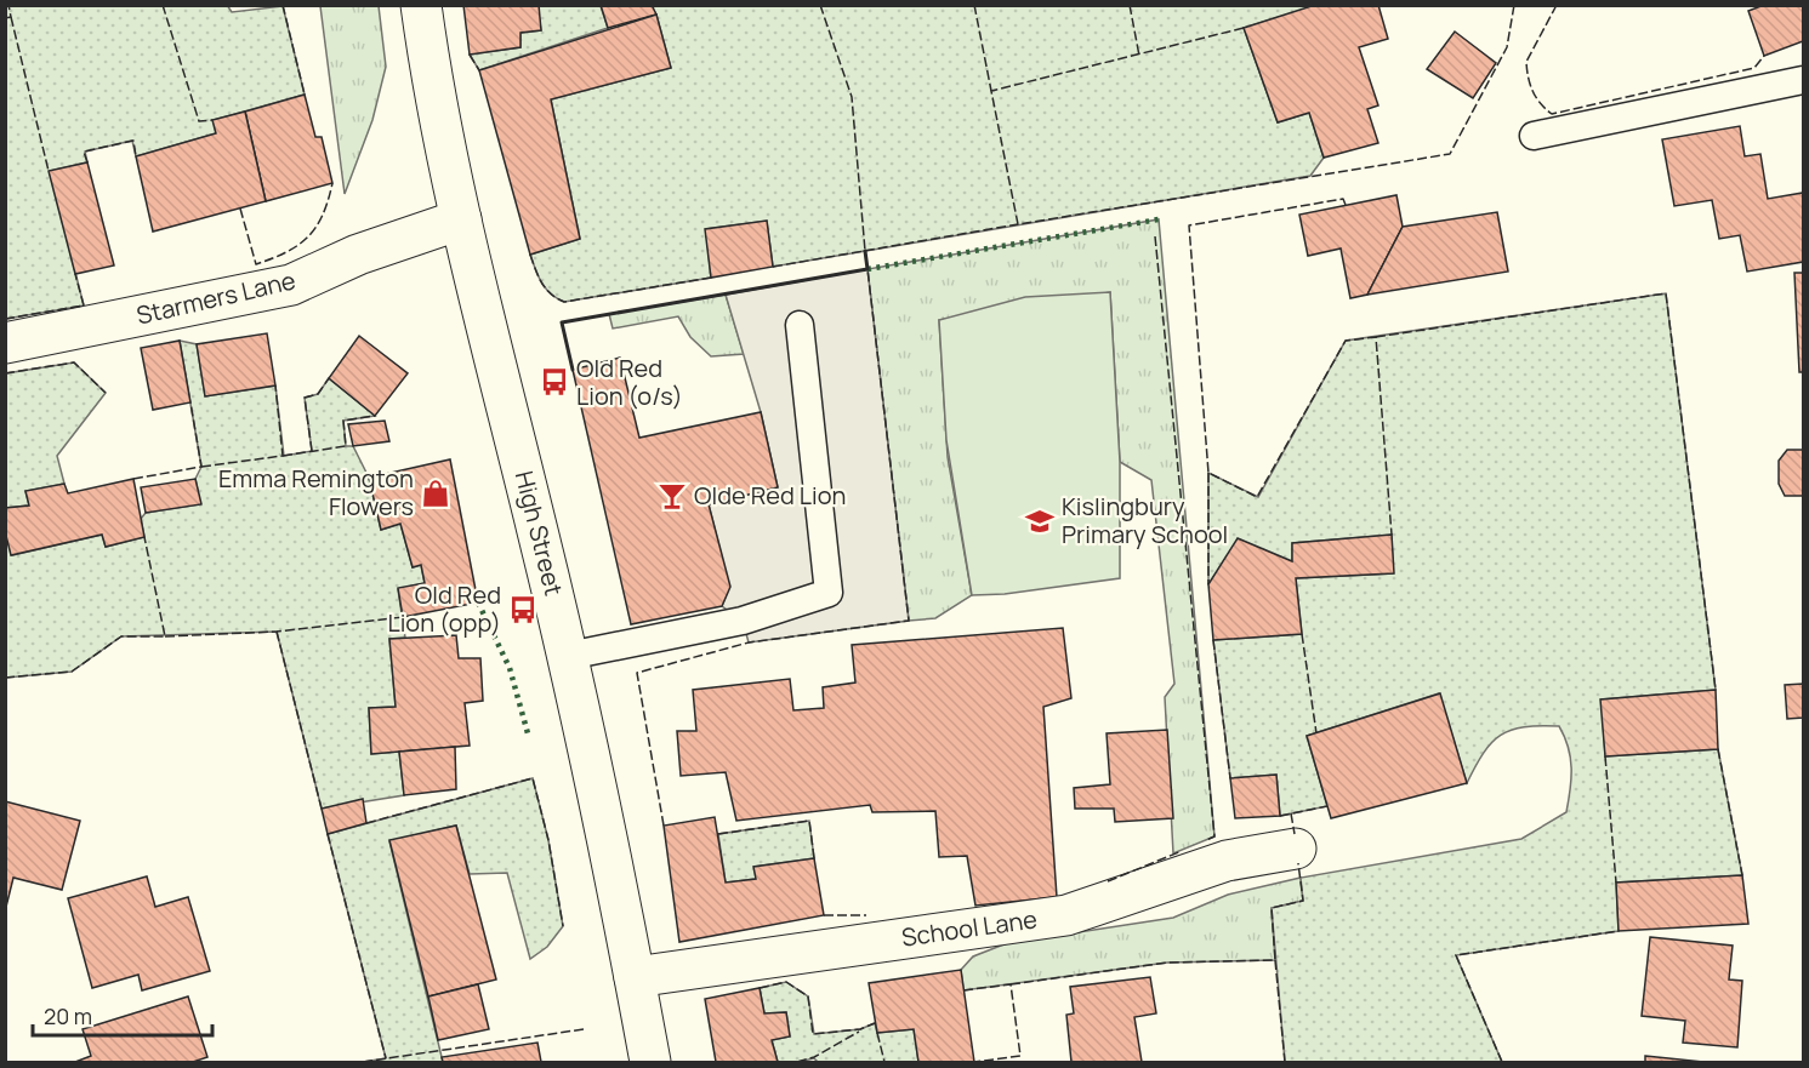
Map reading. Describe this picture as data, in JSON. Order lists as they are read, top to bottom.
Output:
{
  "streets": {
    "street": ["Starmers Lane", "High Street", "School Lane"]
  },
  "crossings": [
    ["Starmers Lane", "High Street"],
    ["High Street", "School Lane"]
  ],
  "places": {
    "bus stop": ["Old Red Lion (o/s)", "Old Red Lion (opp)"],
    "shop": ["Emma Remington Flowers"],
    "bar": ["Olde Red Lion"],
    "school or university": ["Kislingbury Primary School"]
  },
  "scale_bar": "20 m"
}
